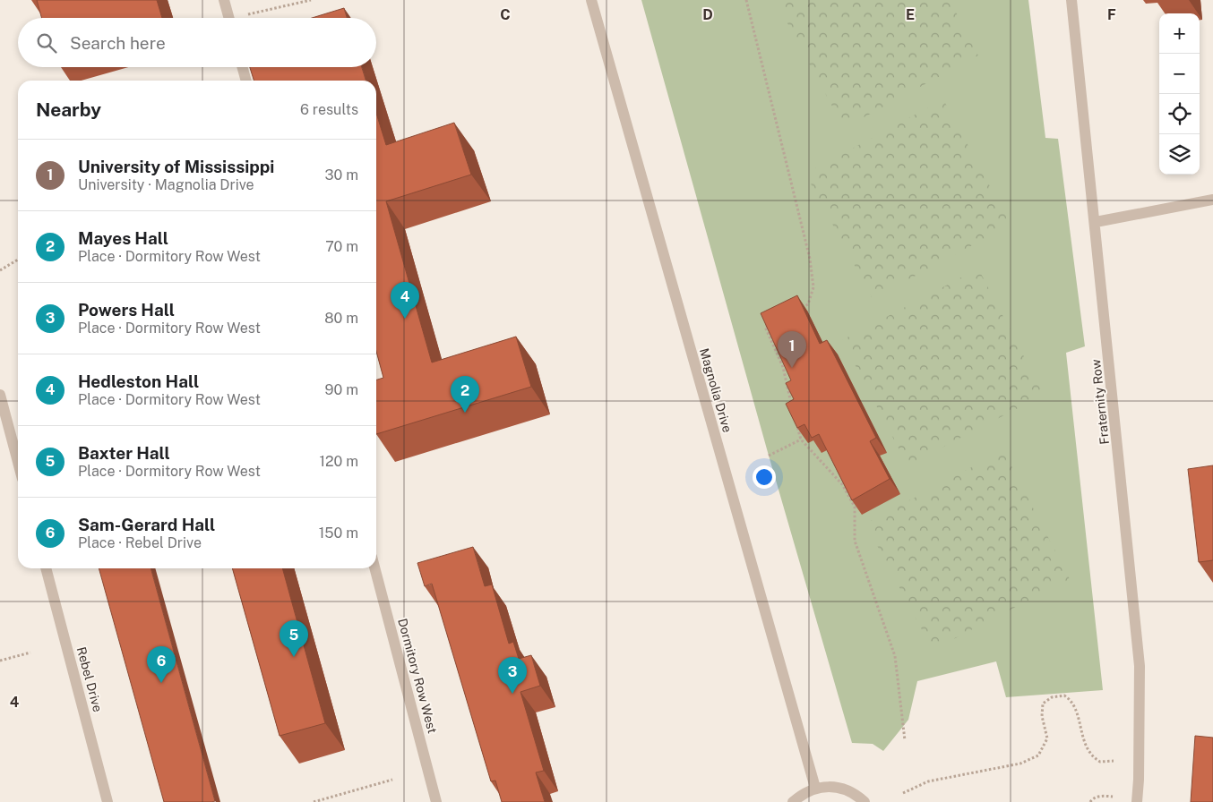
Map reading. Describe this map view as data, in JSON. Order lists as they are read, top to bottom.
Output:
{
  "streets": {
    "street": [
      "Magnolia Drive",
      "Fraternity Row",
      "Dormitory Row West",
      "Rebel Drive"
    ]
  },
  "page": {
    "map_buttons": ["+", "−"],
    "search": "Search here",
    "heading": ["Nearby", "6 results"],
    "list": [
      {
        "mark": "1",
        "name": "University of Mississippi",
        "note": "University · Magnolia Drive",
        "value": "30 m"
      },
      {
        "mark": "2",
        "name": "Mayes Hall",
        "note": "Place · Dormitory Row West",
        "value": "70 m"
      },
      {
        "mark": "3",
        "name": "Powers Hall",
        "note": "Place · Dormitory Row West",
        "value": "80 m"
      },
      {
        "mark": "4",
        "name": "Hedleston Hall",
        "note": "Place · Dormitory Row West",
        "value": "90 m"
      },
      {
        "mark": "5",
        "name": "Baxter Hall",
        "note": "Place · Dormitory Row West",
        "value": "120 m"
      },
      {
        "mark": "6",
        "name": "Sam-Gerard Hall",
        "note": "Place · Rebel Drive",
        "value": "150 m"
      }
    ],
    "pins": [
      "4",
      "1",
      "2",
      "5",
      "6",
      "3"
    ]
  },
  "grid": {
    "columns": [
      "C",
      "D",
      "E",
      "F"
    ],
    "rows": ["4"]
  }
}
